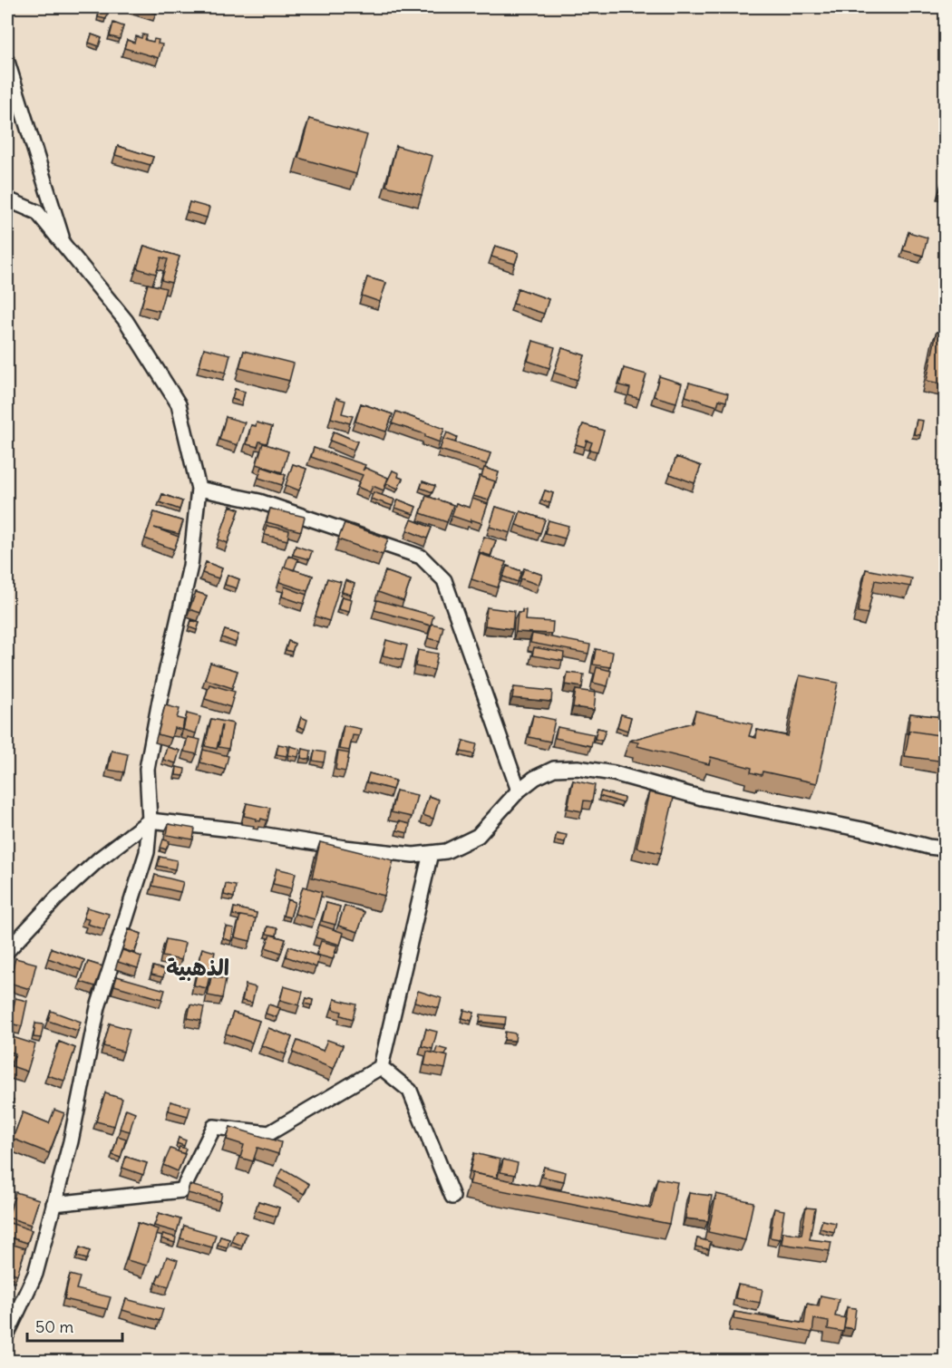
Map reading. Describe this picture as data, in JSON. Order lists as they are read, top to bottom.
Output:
{
  "districts": ["الذهبية"],
  "scale_bar": "50 m"
}
